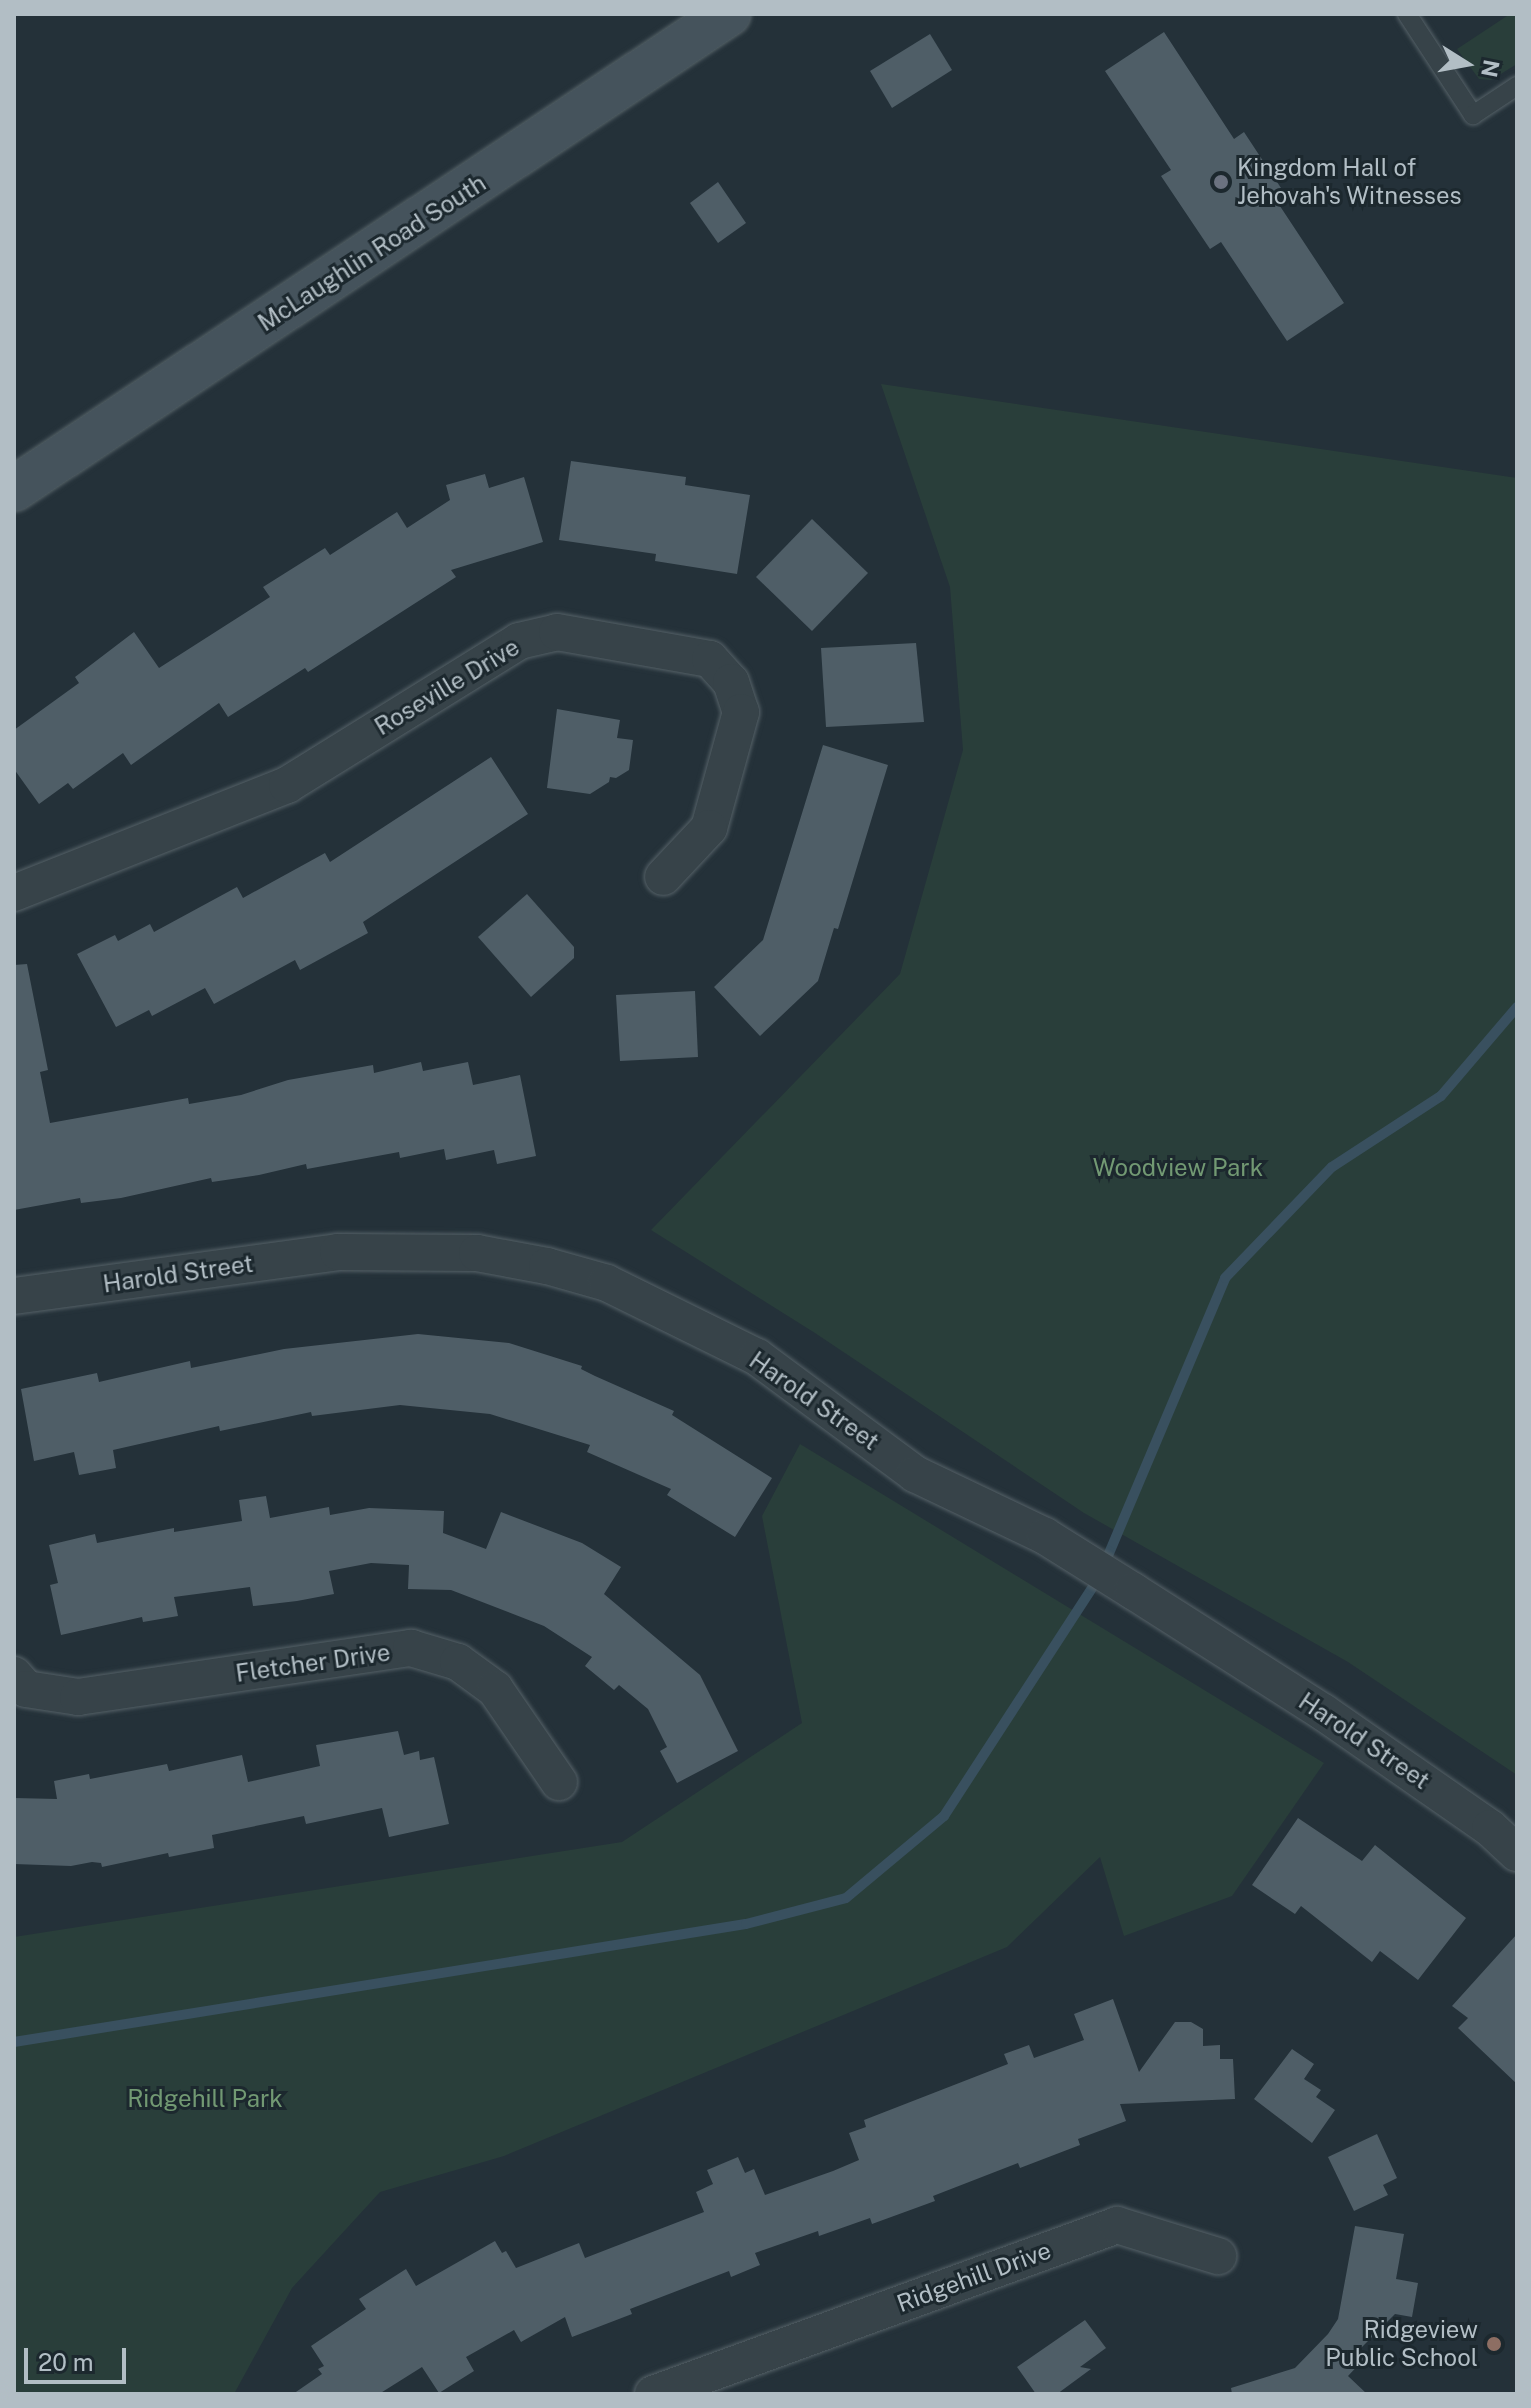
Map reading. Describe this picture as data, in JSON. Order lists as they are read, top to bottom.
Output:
{
  "streets": {
    "main road": ["McLaughlin Road South"],
    "street": [
      "Roseville Drive",
      "Harold Street",
      "Fletcher Drive",
      "Ridgehill Drive"
    ]
  },
  "parks": ["Woodview Park", "Ridgehill Park"],
  "places": ["Kingdom Hall of Jehovah's Witnesses", "Ridgeview Public School"],
  "scale_bar": "20 m",
  "north": "right"
}
